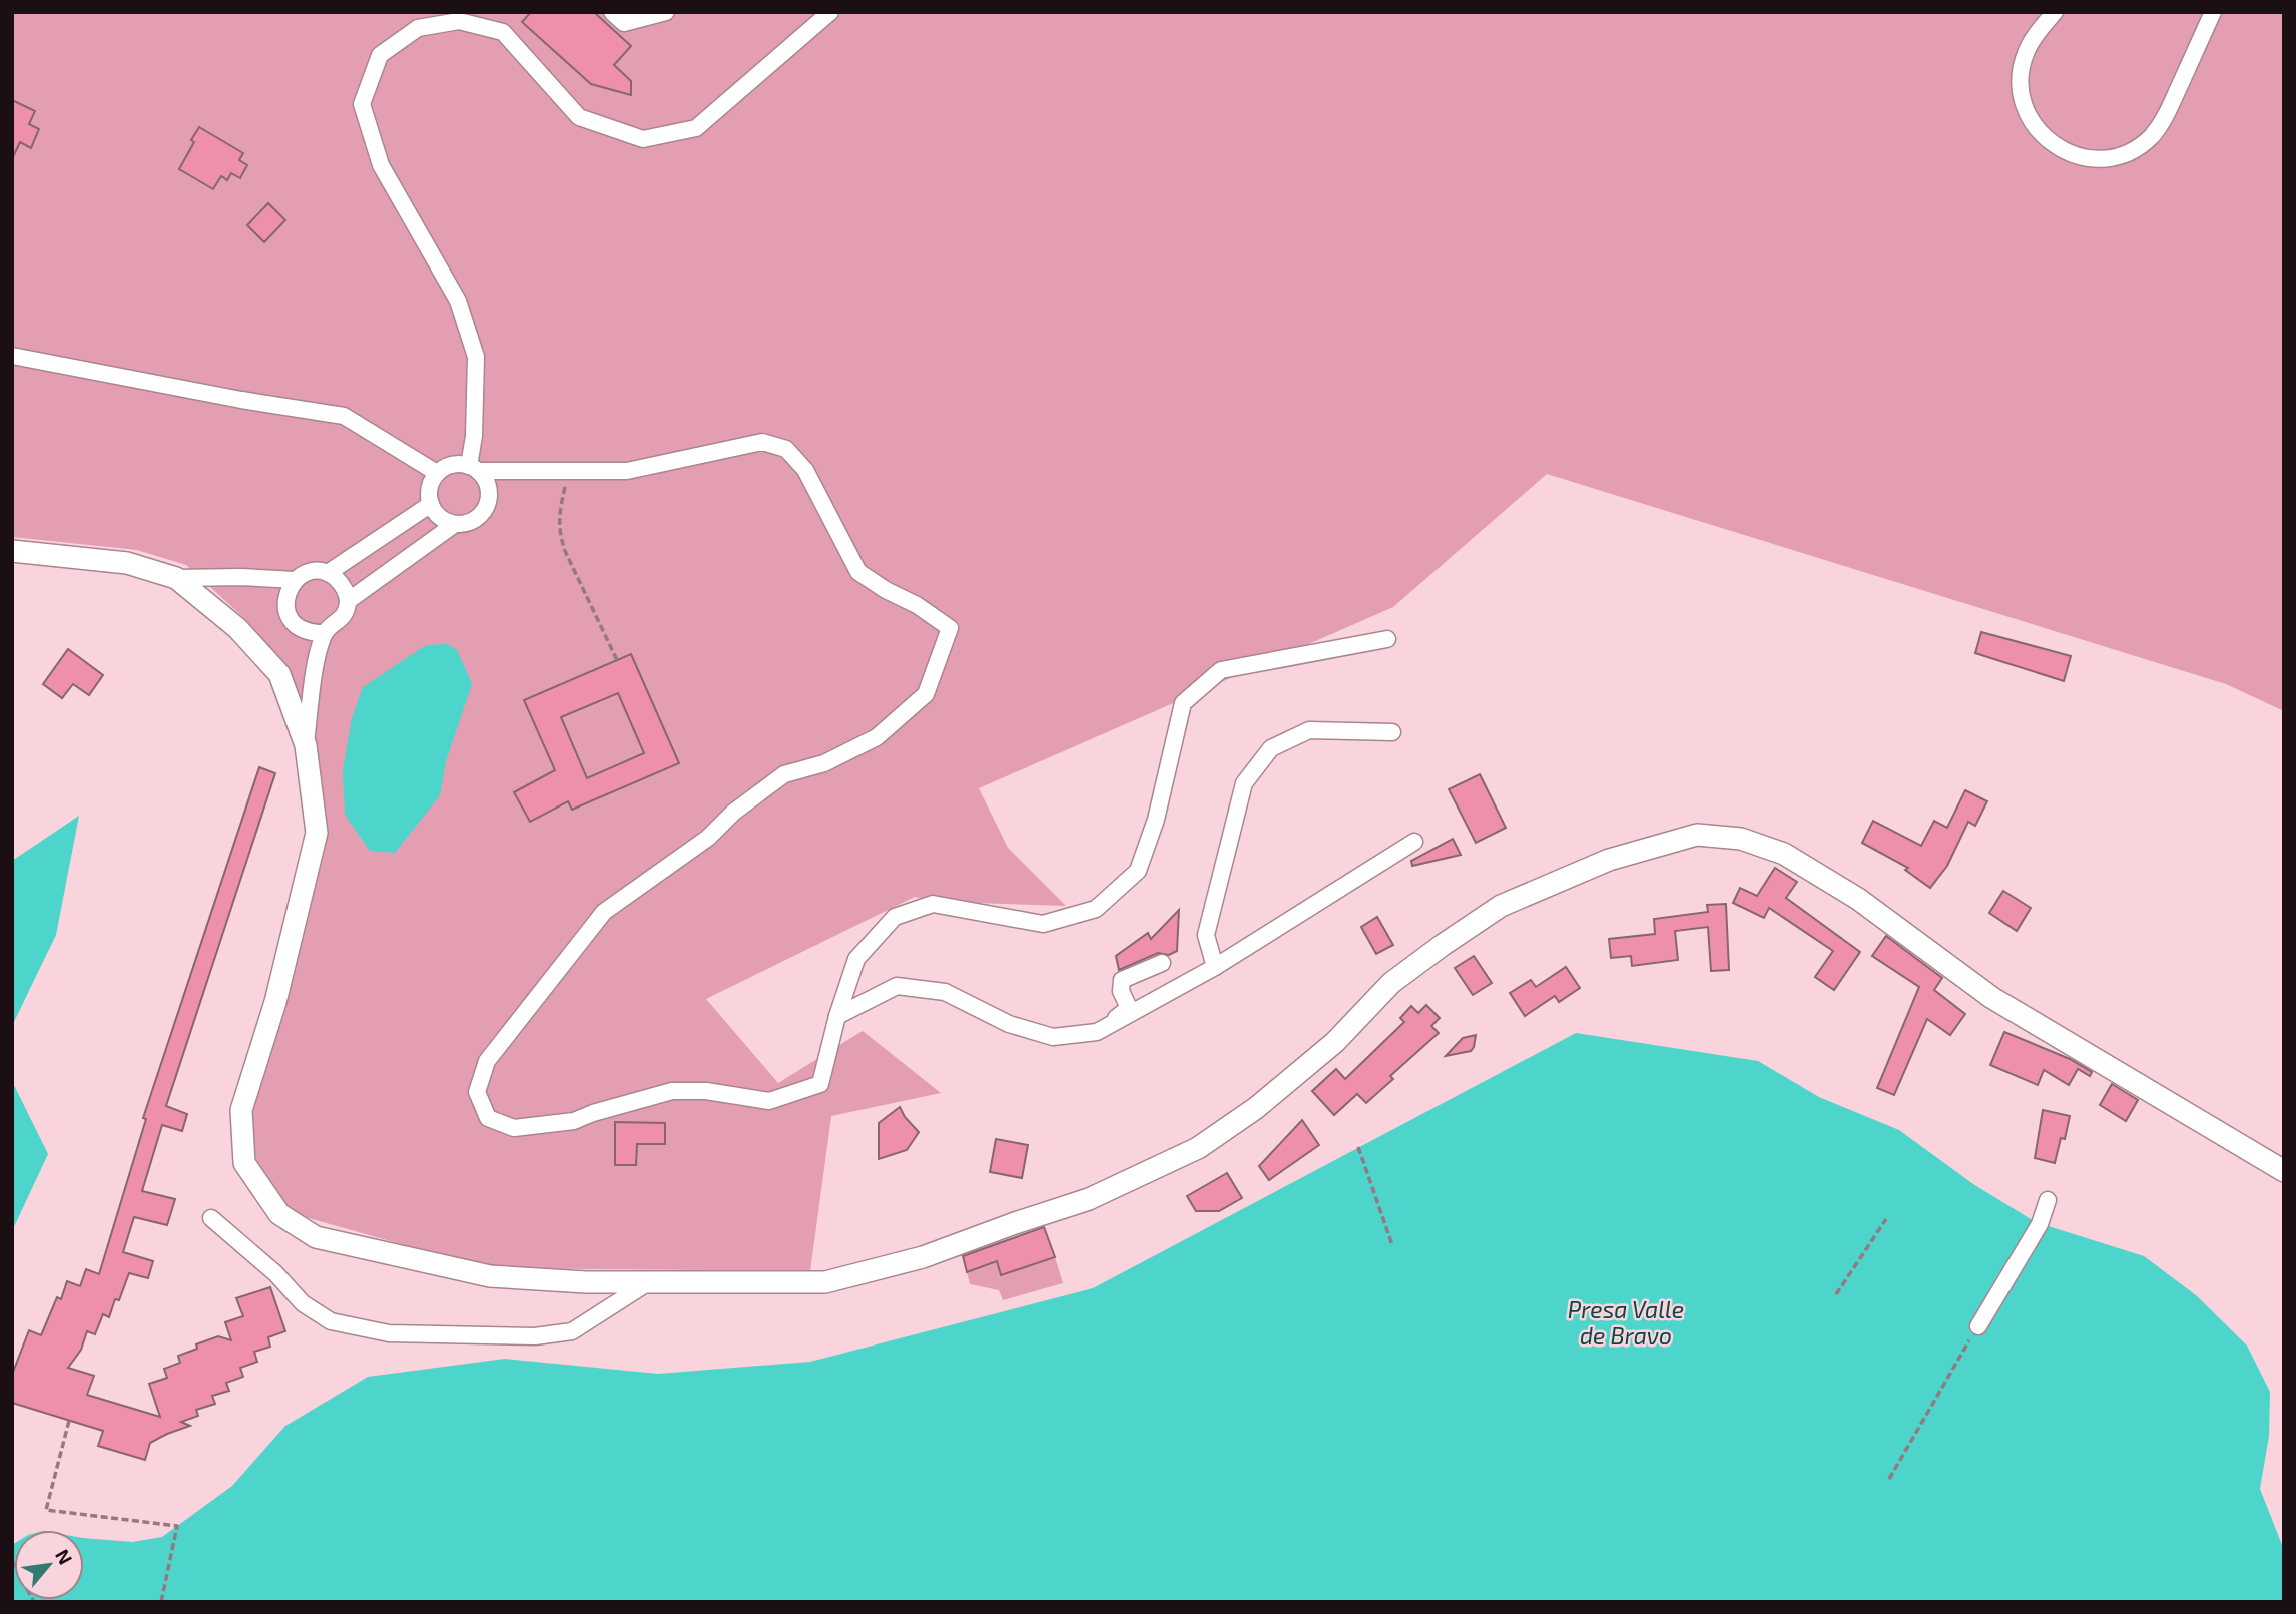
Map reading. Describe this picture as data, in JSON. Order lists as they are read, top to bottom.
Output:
{
  "water": ["Presa Valle de Bravo"],
  "north": "top right"
}
